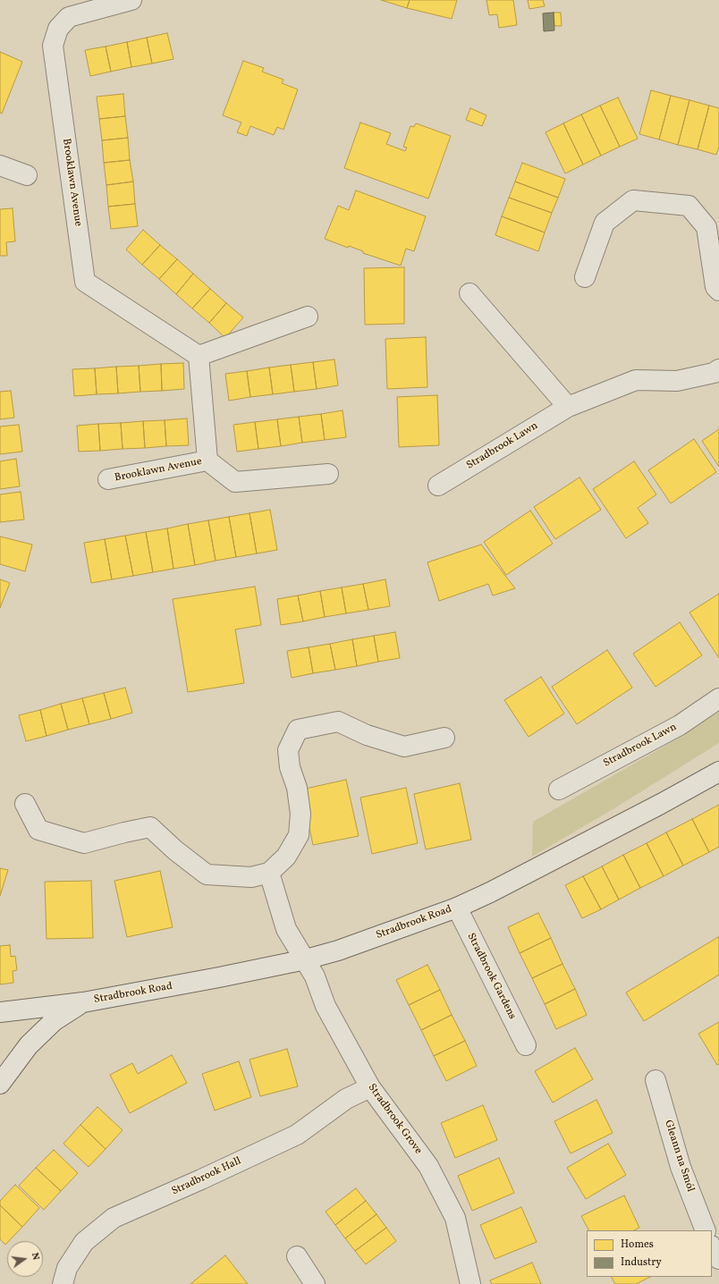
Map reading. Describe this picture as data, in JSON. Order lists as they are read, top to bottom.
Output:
{
  "streets": {
    "street": [
      "Brooklawn Avenue",
      "Stradbrook Lawn",
      "Stradbrook Road",
      "Stradbrook Gardens",
      "Stradbrook Grove",
      "Gleann na Smól",
      "Stradbrook Hall"
    ]
  },
  "crossings": [
    ["Stradbrook Road", "Stradbrook Gardens"],
    ["Stradbrook Road", "Stradbrook Grove"],
    ["Stradbrook Grove", "Stradbrook Hall"]
  ],
  "legend": ["Homes", "Industry"],
  "north": "right"
}
